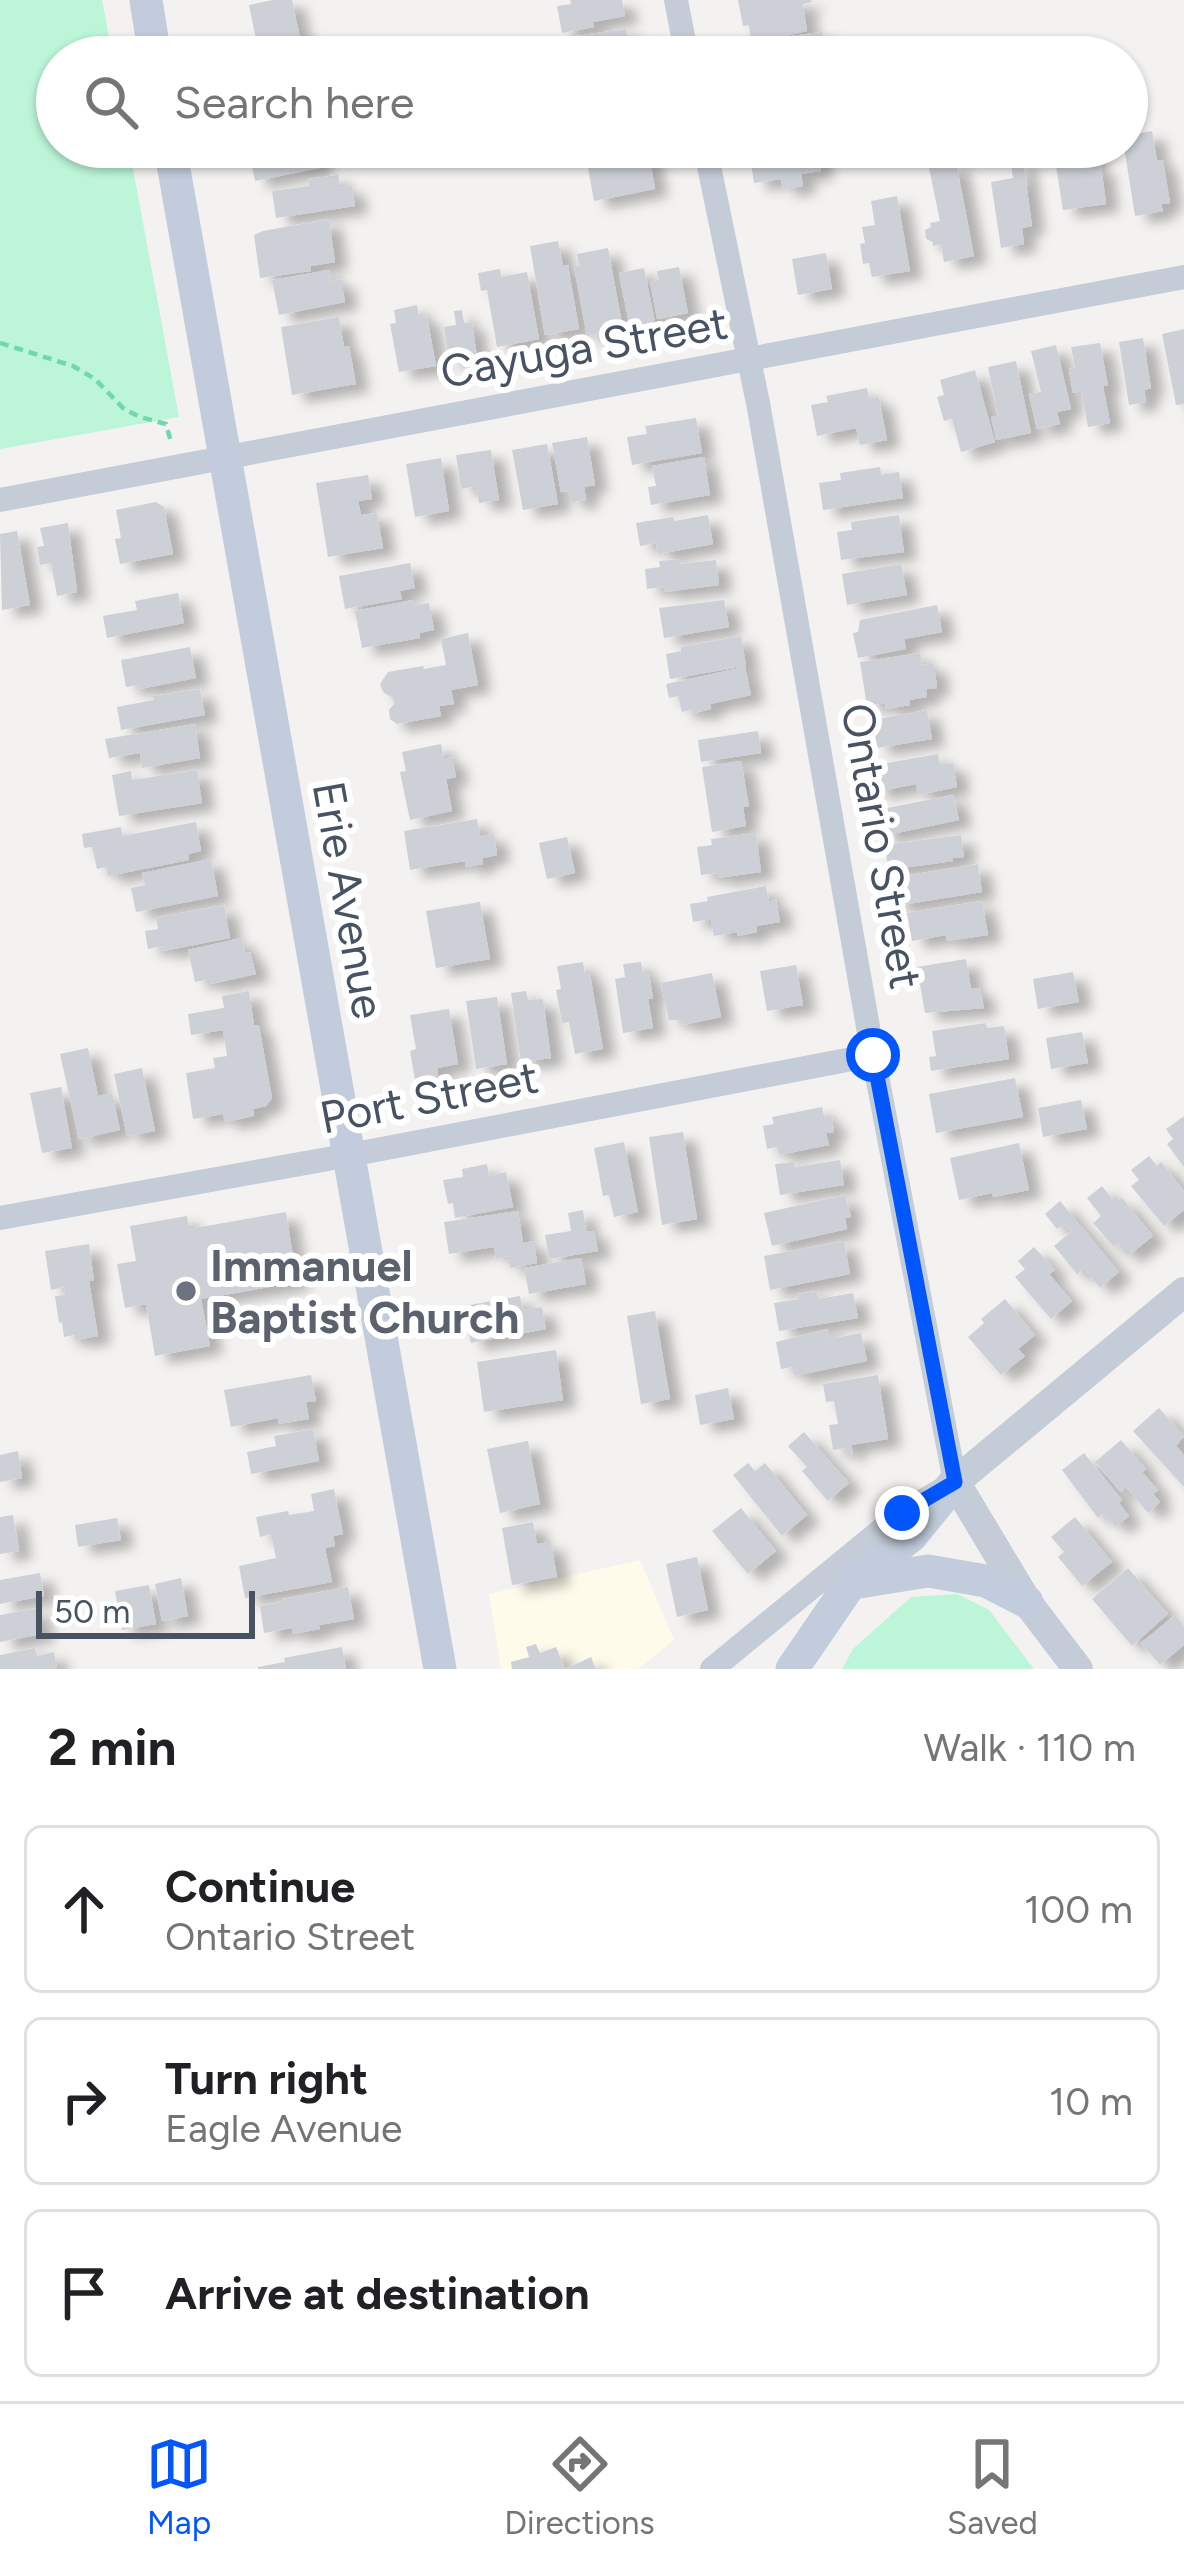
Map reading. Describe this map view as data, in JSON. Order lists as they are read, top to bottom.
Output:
{
  "streets": {
    "main road": ["Erie Avenue"],
    "street": ["Cayuga Street", "Ontario Street", "Port Street"]
  },
  "crossings": [
    ["Cayuga Street", "Ontario Street"],
    ["Cayuga Street", "Erie Avenue"],
    ["Ontario Street", "Port Street"],
    ["Erie Avenue", "Port Street"]
  ],
  "places": ["Immanuel Baptist Church"],
  "scale_bar": "50 m",
  "page": {
    "search": "Search here",
    "scale": "50 m",
    "heading": ["2 min", "Walk · 110 m"],
    "list": [
      ["Continue", "Ontario Street", "100 m"],
      ["Turn right", "Eagle Avenue", "10 m"],
      "Arrive at destination"
    ],
    "nav": ["Map", "Directions", "Saved"]
  }
}
